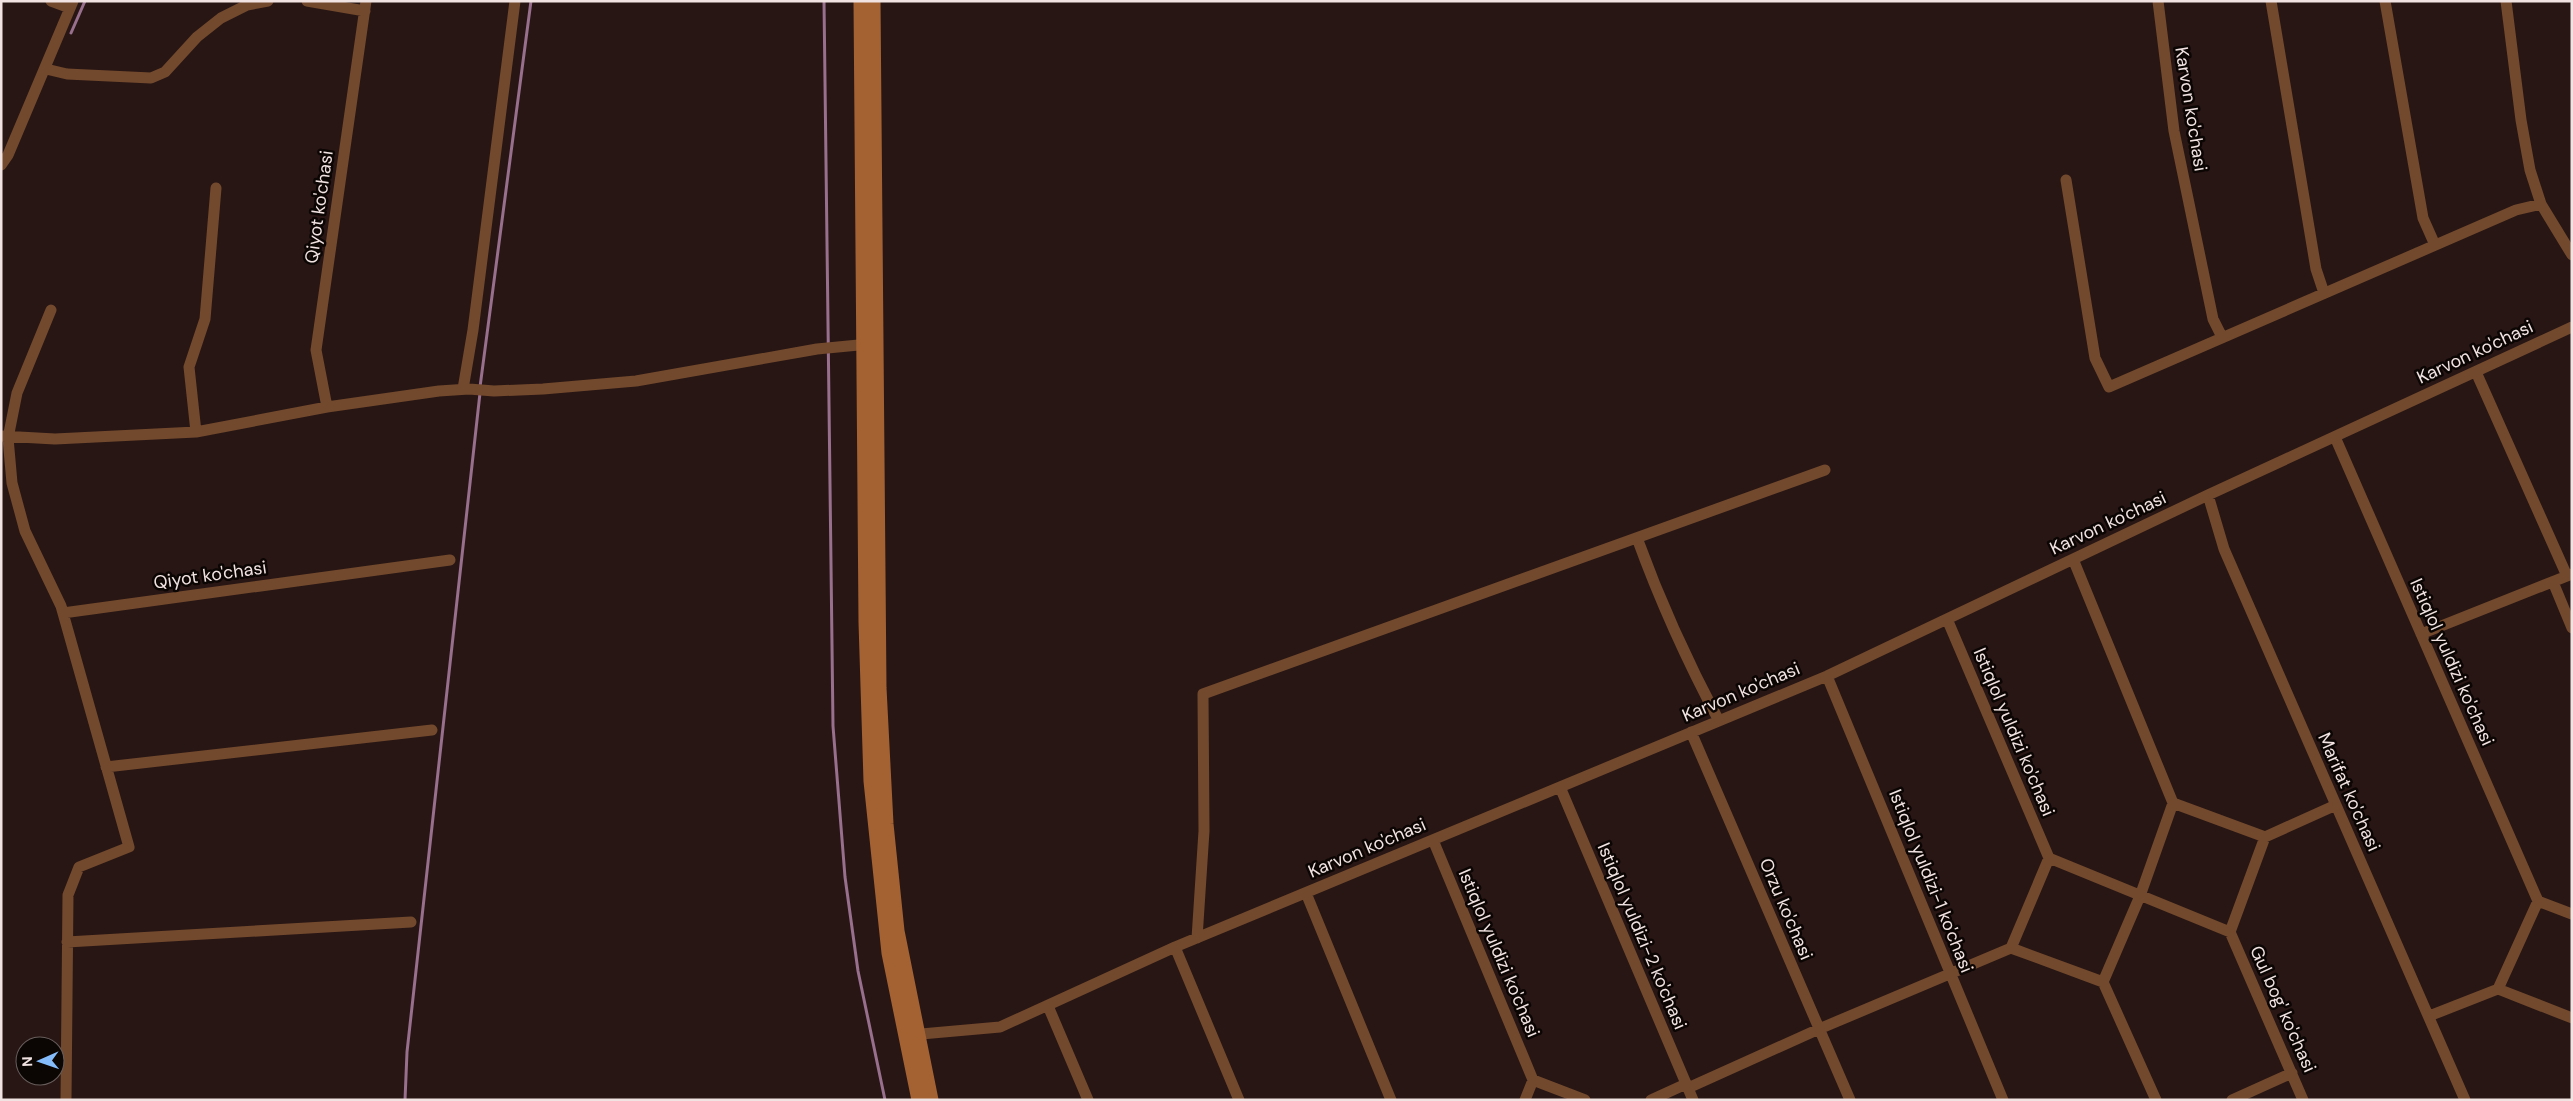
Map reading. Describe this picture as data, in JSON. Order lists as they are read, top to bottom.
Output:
{
  "streets": {
    "street": [
      "Karvon ko'chasi",
      "Qiyot ko'chasi",
      "Istiqlol yuldizi ko'chasi",
      "Marifat ko'chasi",
      "Istiqlol yuldizi-1 ko'chasi",
      "Orzu ko'chasi",
      "Istiqlol yuldizi-2 ko'chasi",
      "Gul bog' ko'chasi"
    ]
  },
  "crossings": [
    ["Karvon ko'chasi", "Istiqlol yuldizi ko'chasi"],
    ["Karvon ko'chasi", "Marifat ko'chasi"],
    ["Karvon ko'chasi", "Istiqlol yuldizi-1 ko'chasi"],
    ["Karvon ko'chasi", "Orzu ko'chasi"],
    ["Karvon ko'chasi", "Istiqlol yuldizi-2 ko'chasi"]
  ],
  "north": "left"
}
